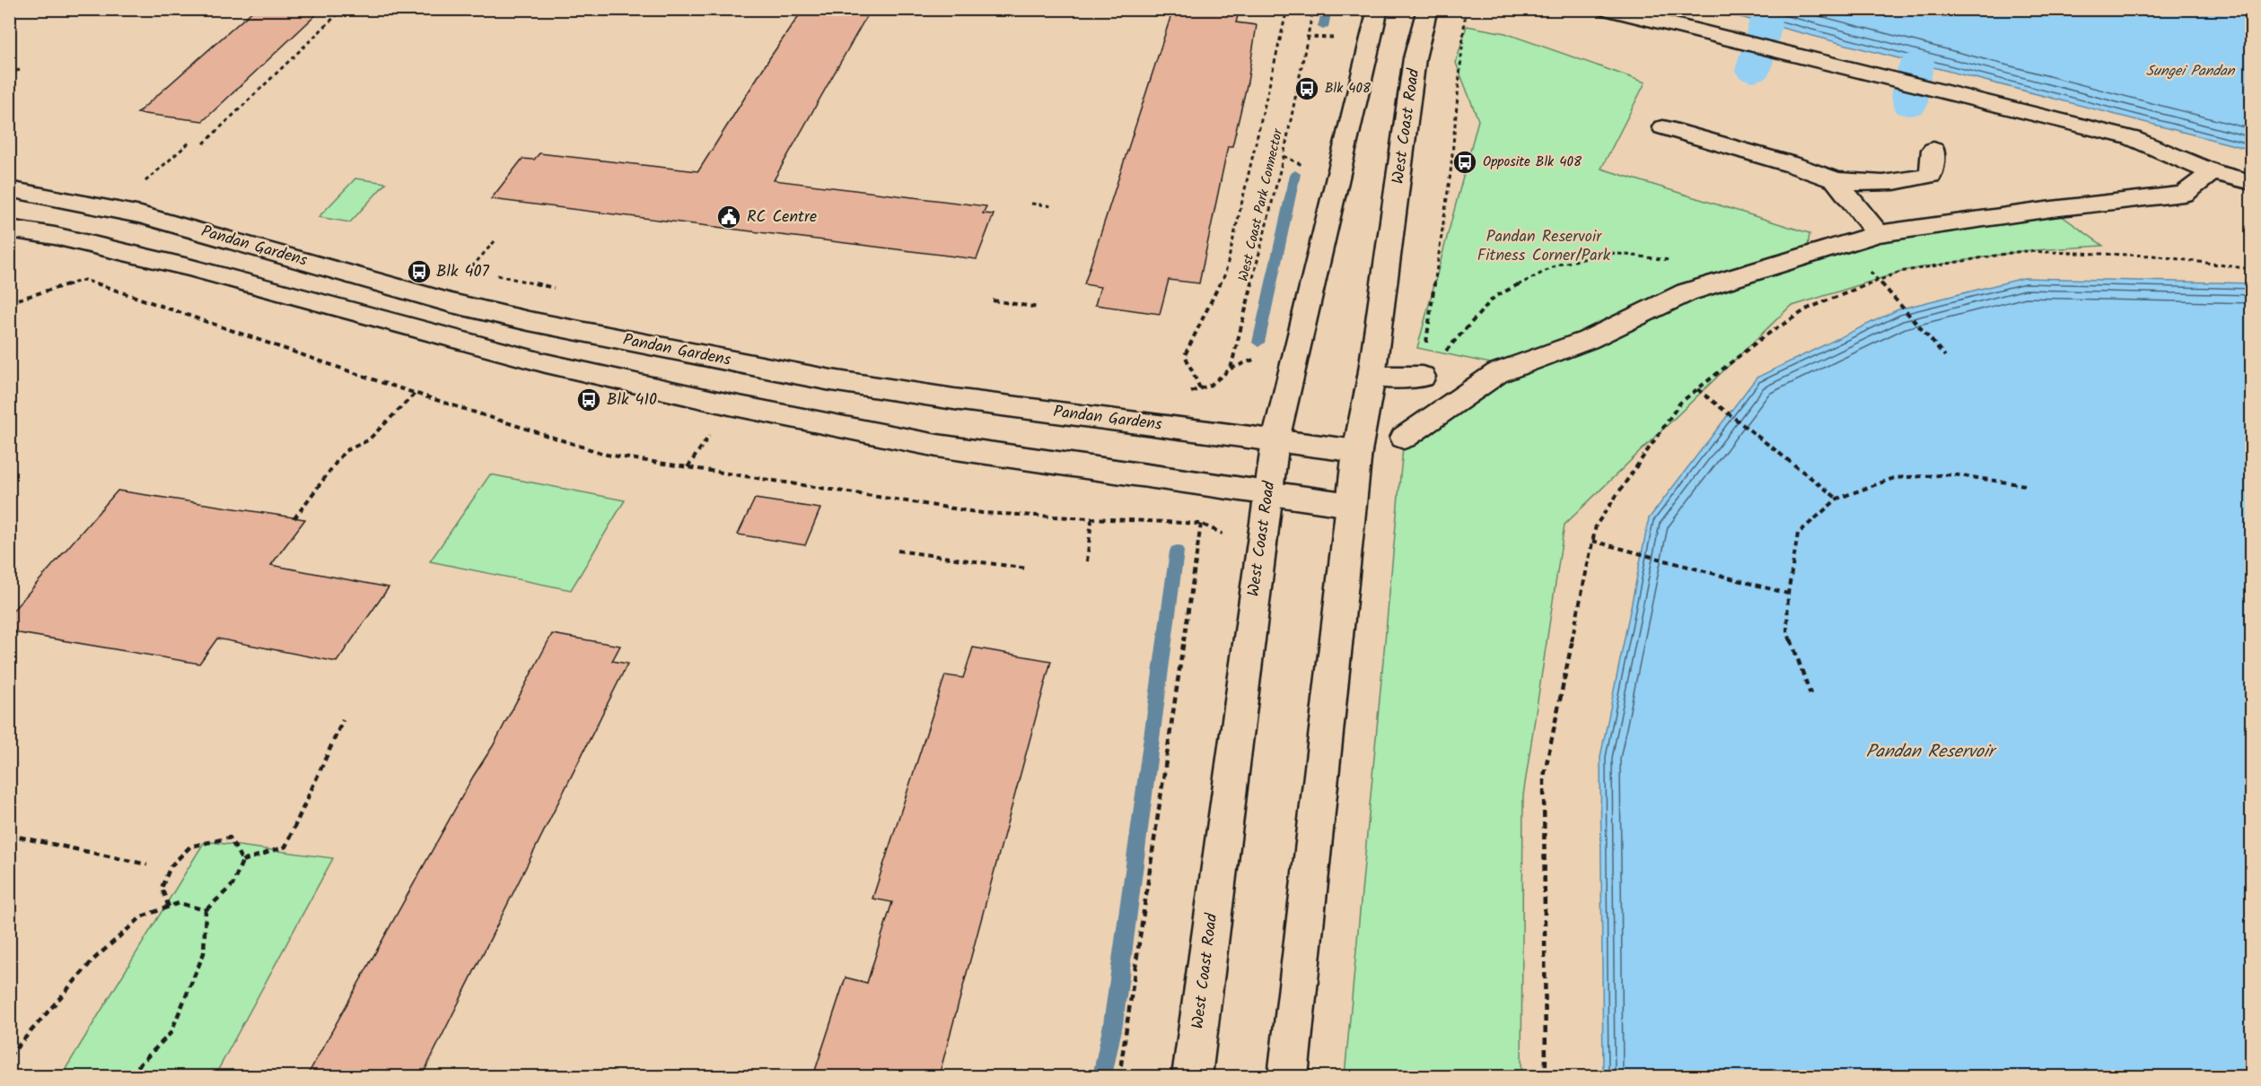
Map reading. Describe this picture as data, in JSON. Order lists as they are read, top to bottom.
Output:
{
  "streets": {
    "street": ["West Coast Road", "Pandan Gardens"],
    "path": ["West Coast Park Connector"]
  },
  "crossings": [
    ["West Coast Road", "Pandan Gardens"]
  ],
  "water": ["Sungei Pandan", "Pandan Reservoir"],
  "parks": ["Pandan Reservoir Fitness Corner/Park"],
  "places": {
    "bus stop": [
      "Blk 408",
      "Opposite Blk 408",
      "Blk 407",
      "Blk 410"
    ],
    "public building": ["RC Centre"]
  }
}
